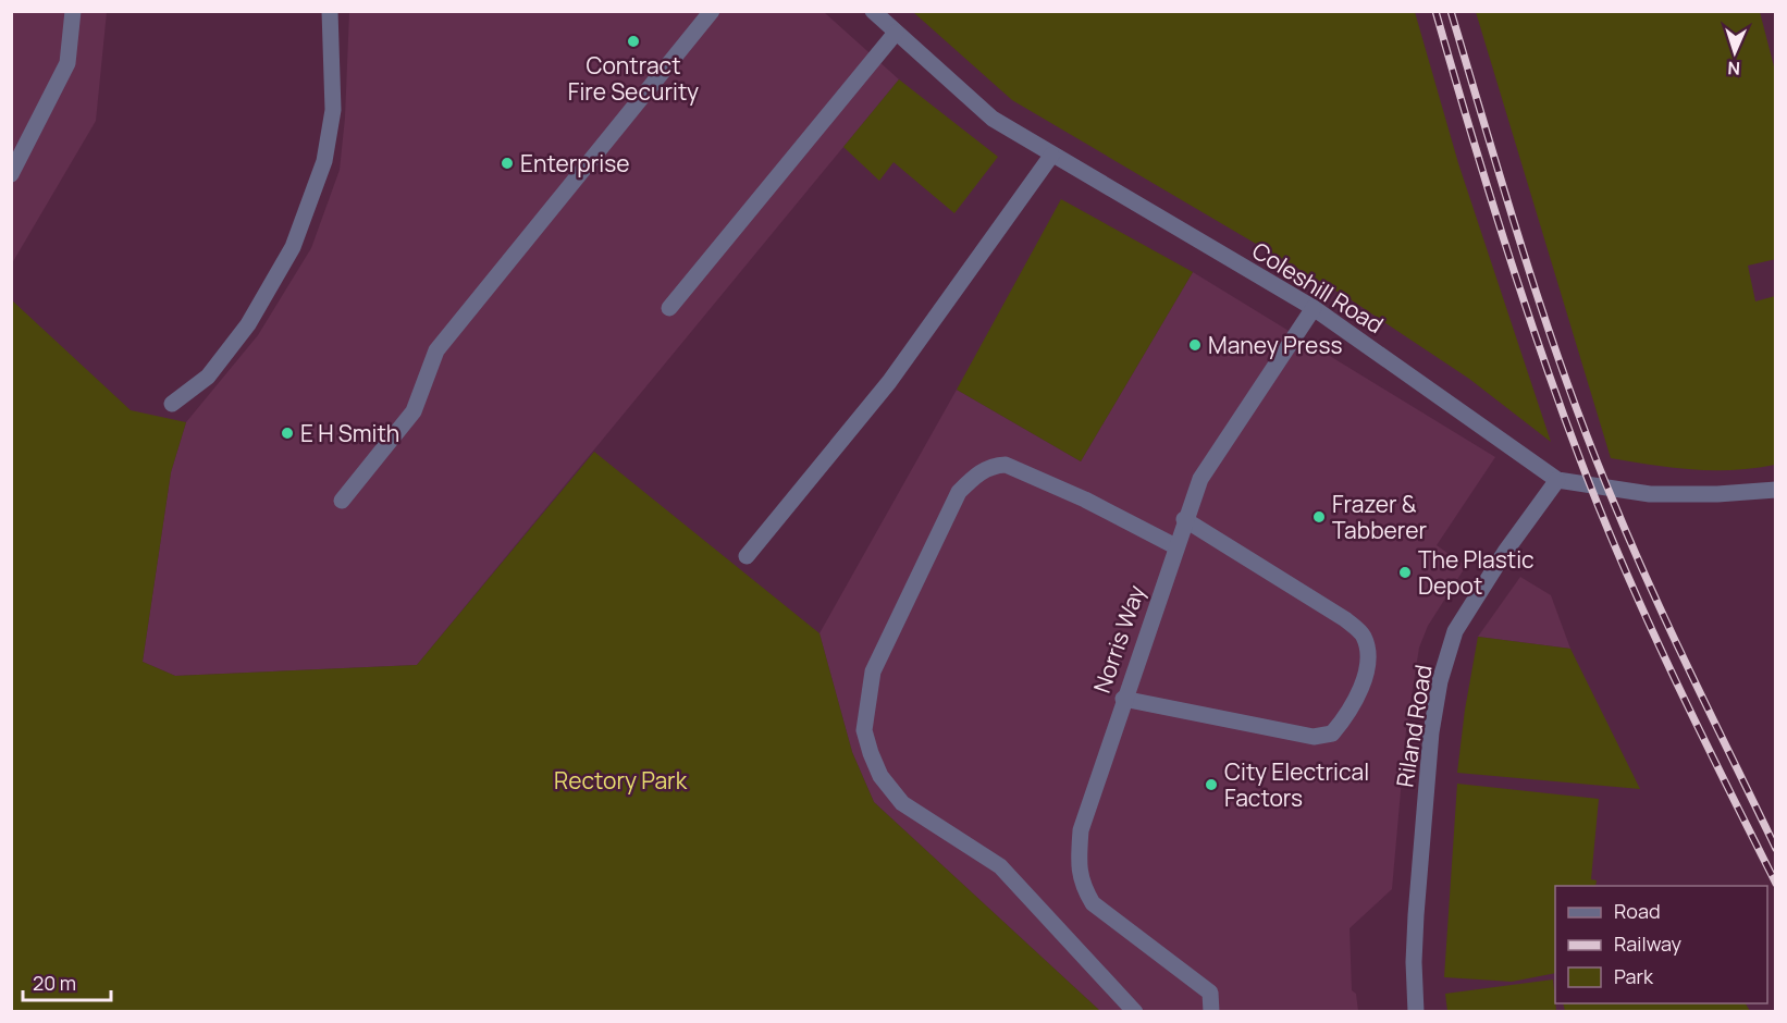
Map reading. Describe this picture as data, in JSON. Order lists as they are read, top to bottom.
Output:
{
  "streets": {
    "street": ["Coleshill Road", "Norris Way", "Riland Road"]
  },
  "crossings": [
    ["Coleshill Road", "Norris Way"],
    ["Coleshill Road", "Riland Road"]
  ],
  "parks": ["Rectory Park"],
  "places": [
    "Contract Fire Security",
    "Enterprise",
    "Maney Press",
    "E H Smith",
    "Frazer & Tabberer",
    "The Plastic Depot",
    "City Electrical Factors"
  ],
  "legend": ["Road", "Railway", "Park"],
  "scale_bar": "20 m",
  "north": "bottom"
}
